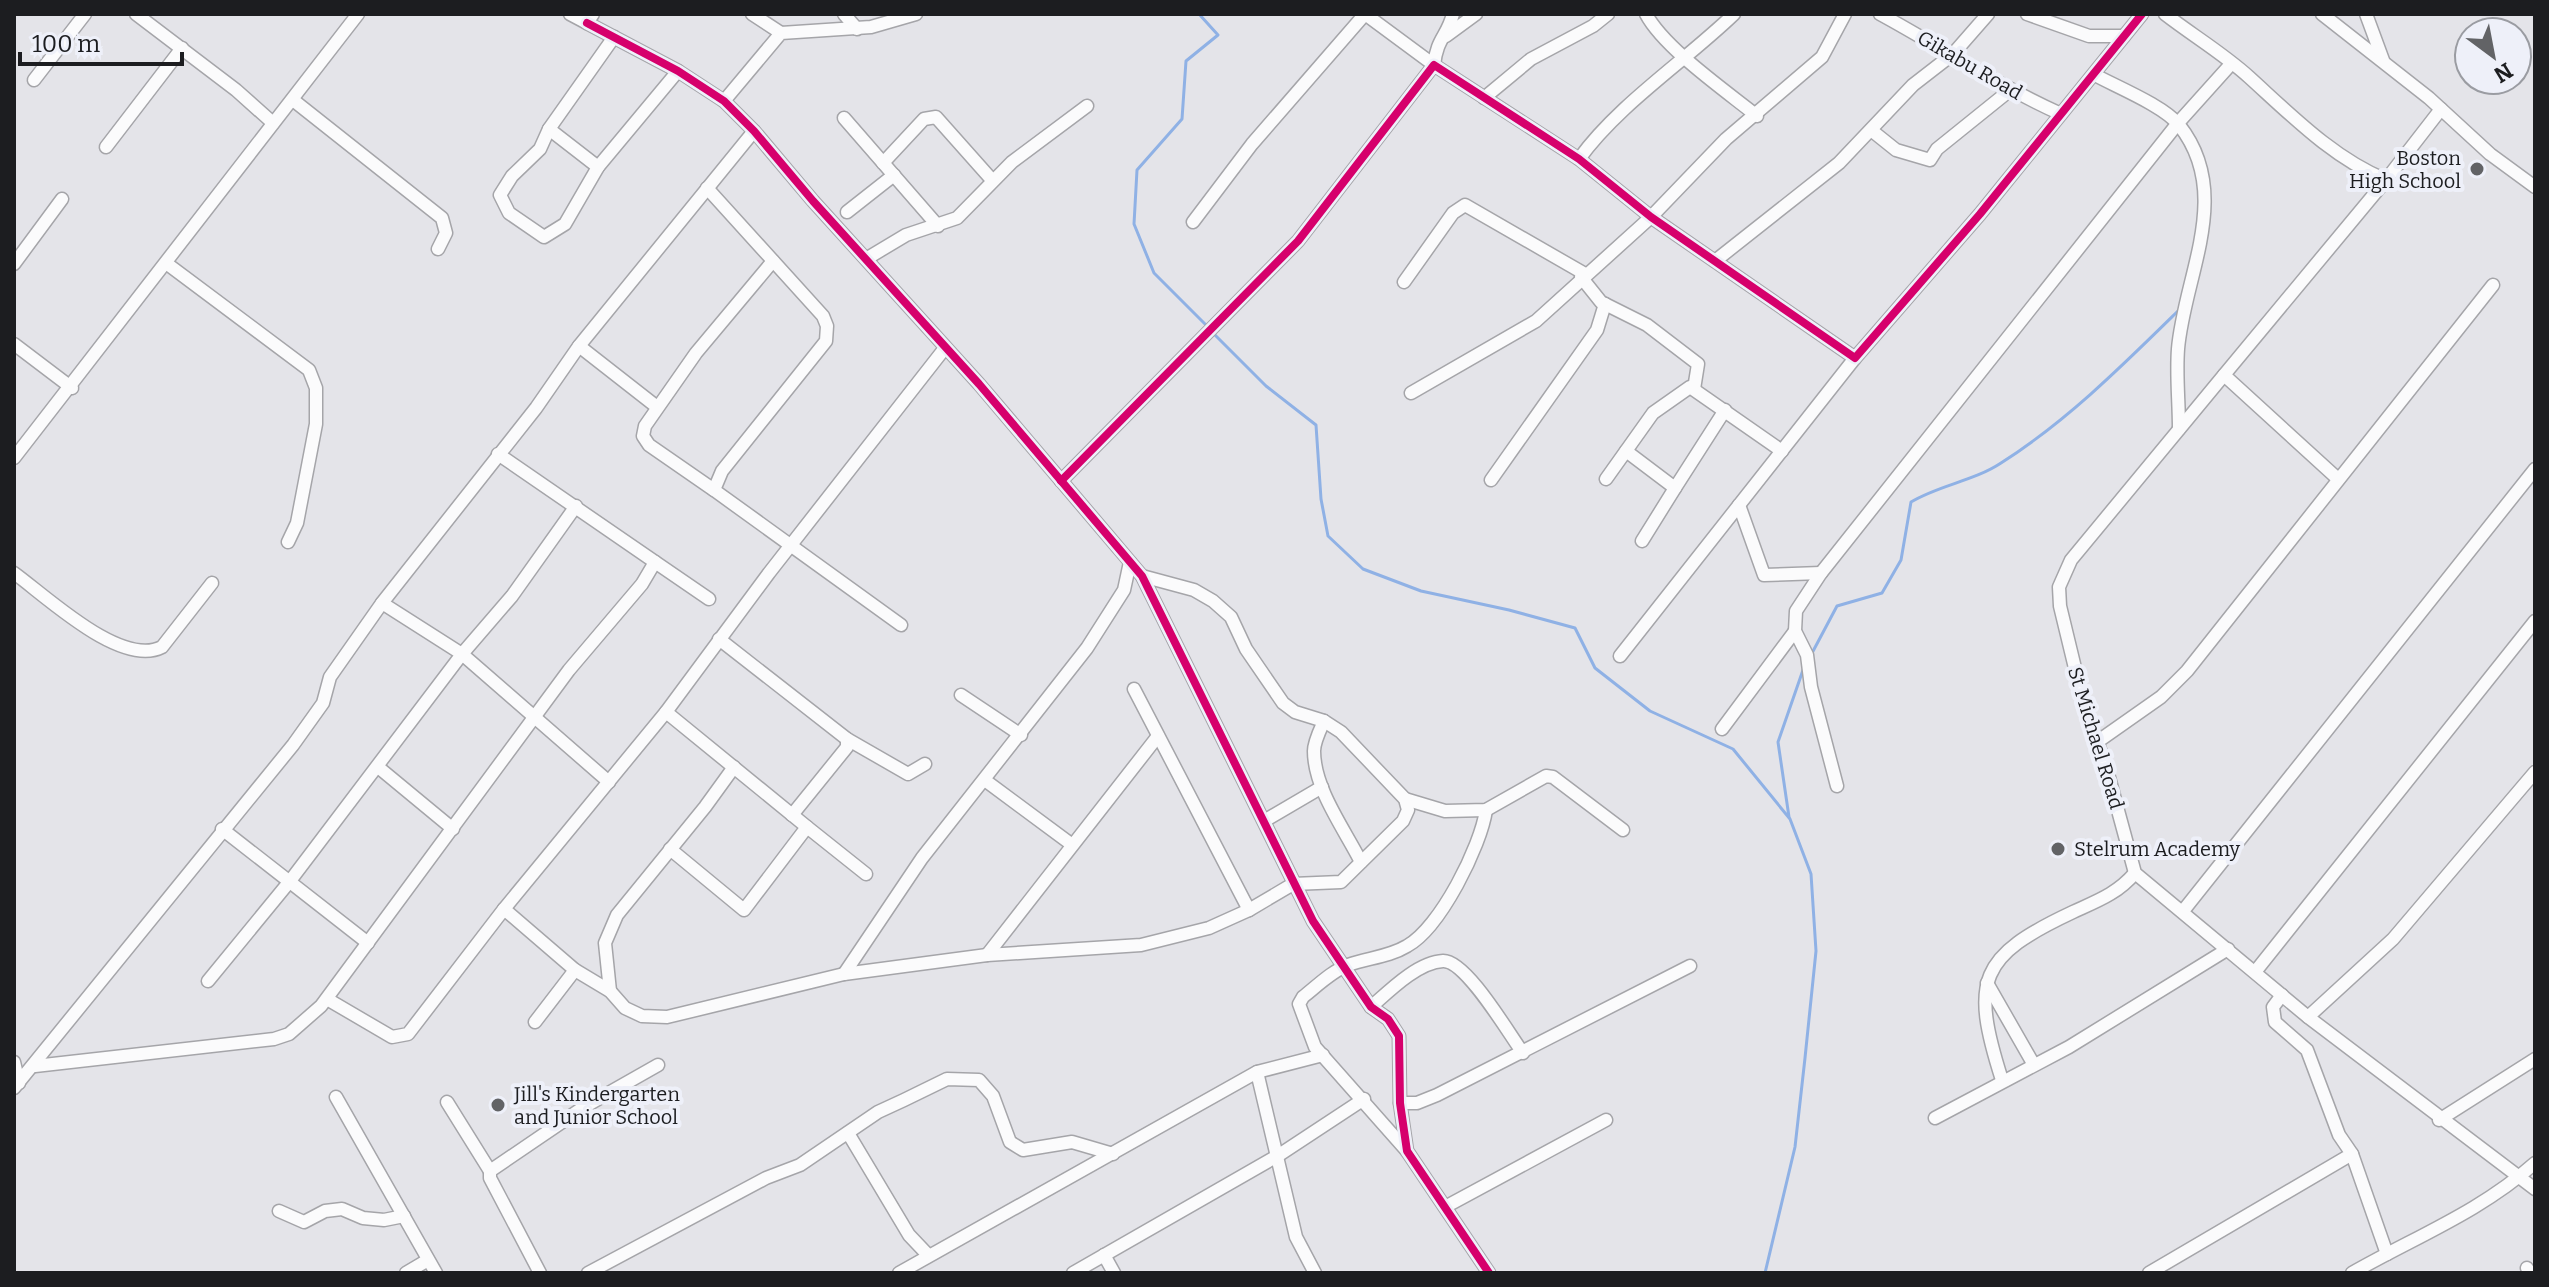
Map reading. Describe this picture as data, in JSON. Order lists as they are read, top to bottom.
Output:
{
  "streets": {
    "street": ["Gikabu Road", "St Michael Road"]
  },
  "places": ["Boston High School", "Stelrum Academy", "Jill's Kindergarten and Junior School"],
  "scale_bar": "100 m",
  "north": "bottom right"
}
